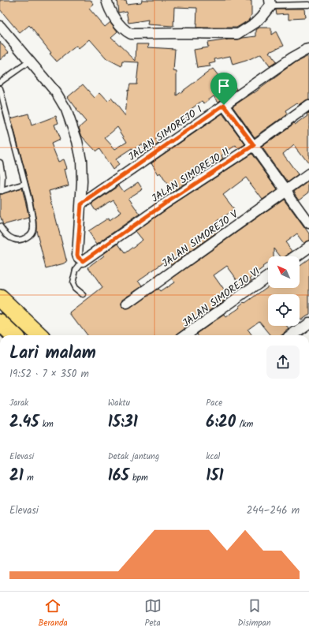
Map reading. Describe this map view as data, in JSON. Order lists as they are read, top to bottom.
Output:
{
  "streets": {
    "street": [
      "JALAN SIMOREJO I",
      "JALAN SIMOREJO II",
      "JALAN SIMOREJO V",
      "JALAN SIMOREJO VI"
    ]
  },
  "north": "top left",
  "page": {
    "heading": ["Lari malam", "19:52 · 7 × 350 m"],
    "stats": [
      ["Jarak", "2.45 km"],
      ["Waktu", "15:31"],
      ["Pace", "6:20 /km"],
      ["Elevasi", "21 m"],
      ["Detak jantung", "165 bpm"],
      ["kcal", "151"]
    ],
    "chart": ["Elevasi", "244–246 m"],
    "tabs": ["Beranda", "Peta", "Disimpan"]
  }
}
